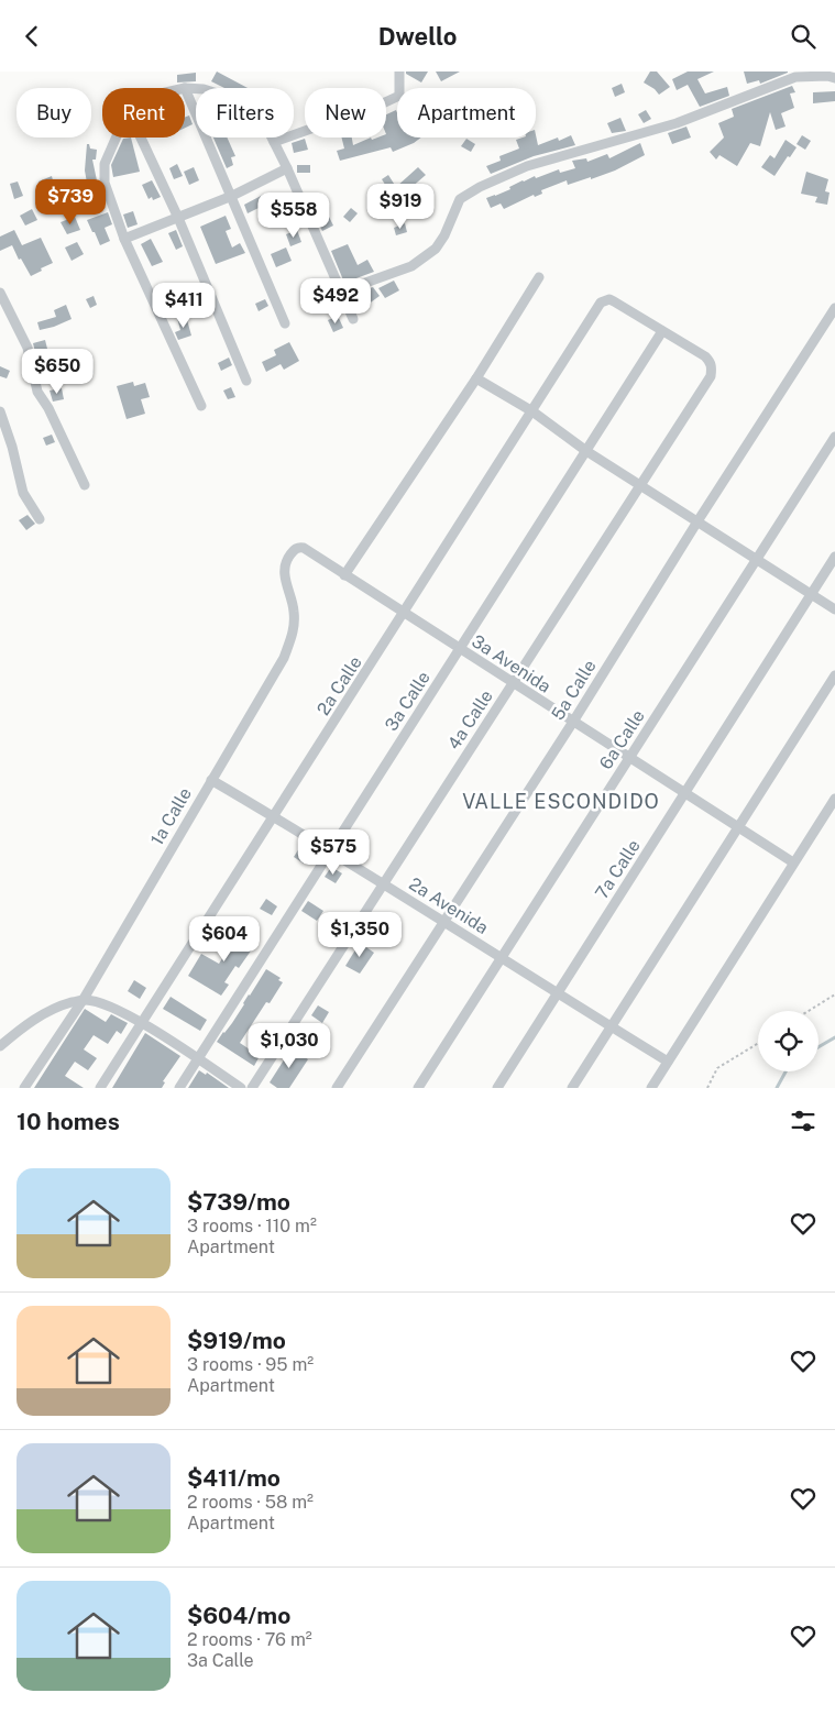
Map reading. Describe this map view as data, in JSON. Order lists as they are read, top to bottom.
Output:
{
  "streets": {
    "street": [
      "3a Avenida",
      "2a Calle",
      "5a Calle",
      "3a Calle",
      "4a Calle",
      "6a Calle",
      "1a Calle",
      "7a Calle",
      "2a Avenida"
    ]
  },
  "crossings": [
    ["3a Avenida", "2a Calle"],
    ["3a Avenida", "5a Calle"],
    ["3a Avenida", "3a Calle"],
    ["3a Avenida", "4a Calle"],
    ["3a Avenida", "6a Calle"],
    ["3a Avenida", "1a Calle"],
    ["3a Avenida", "7a Calle"],
    ["2a Calle", "3a Calle"],
    ["2a Calle", "4a Calle"],
    ["2a Calle", "2a Avenida"],
    ["5a Calle", "2a Avenida"],
    ["3a Calle", "4a Calle"],
    ["3a Calle", "2a Avenida"],
    ["4a Calle", "2a Avenida"],
    ["6a Calle", "2a Avenida"],
    ["1a Calle", "2a Avenida"],
    ["7a Calle", "2a Avenida"]
  ],
  "districts": ["VALLE ESCONDIDO"],
  "page": {
    "header": "Dwello",
    "chip": [
      "Buy",
      "Rent",
      "Filters",
      "New",
      "Apartment"
    ],
    "price": [
      "$739",
      "$919",
      "$558",
      "$492",
      "$411",
      "$650",
      "$575",
      "$1,350",
      "$604",
      "$1,030"
    ],
    "heading": "10 homes",
    "list": [
      {
        "name": "$739/mo",
        "note": "3 rooms · 110 m² · Apartment"
      },
      {
        "name": "$919/mo",
        "note": "3 rooms · 95 m² · Apartment"
      },
      {
        "name": "$411/mo",
        "note": "2 rooms · 58 m² · Apartment"
      },
      {
        "name": "$604/mo",
        "note": "2 rooms · 76 m² · 3a Calle"
      }
    ]
  }
}
